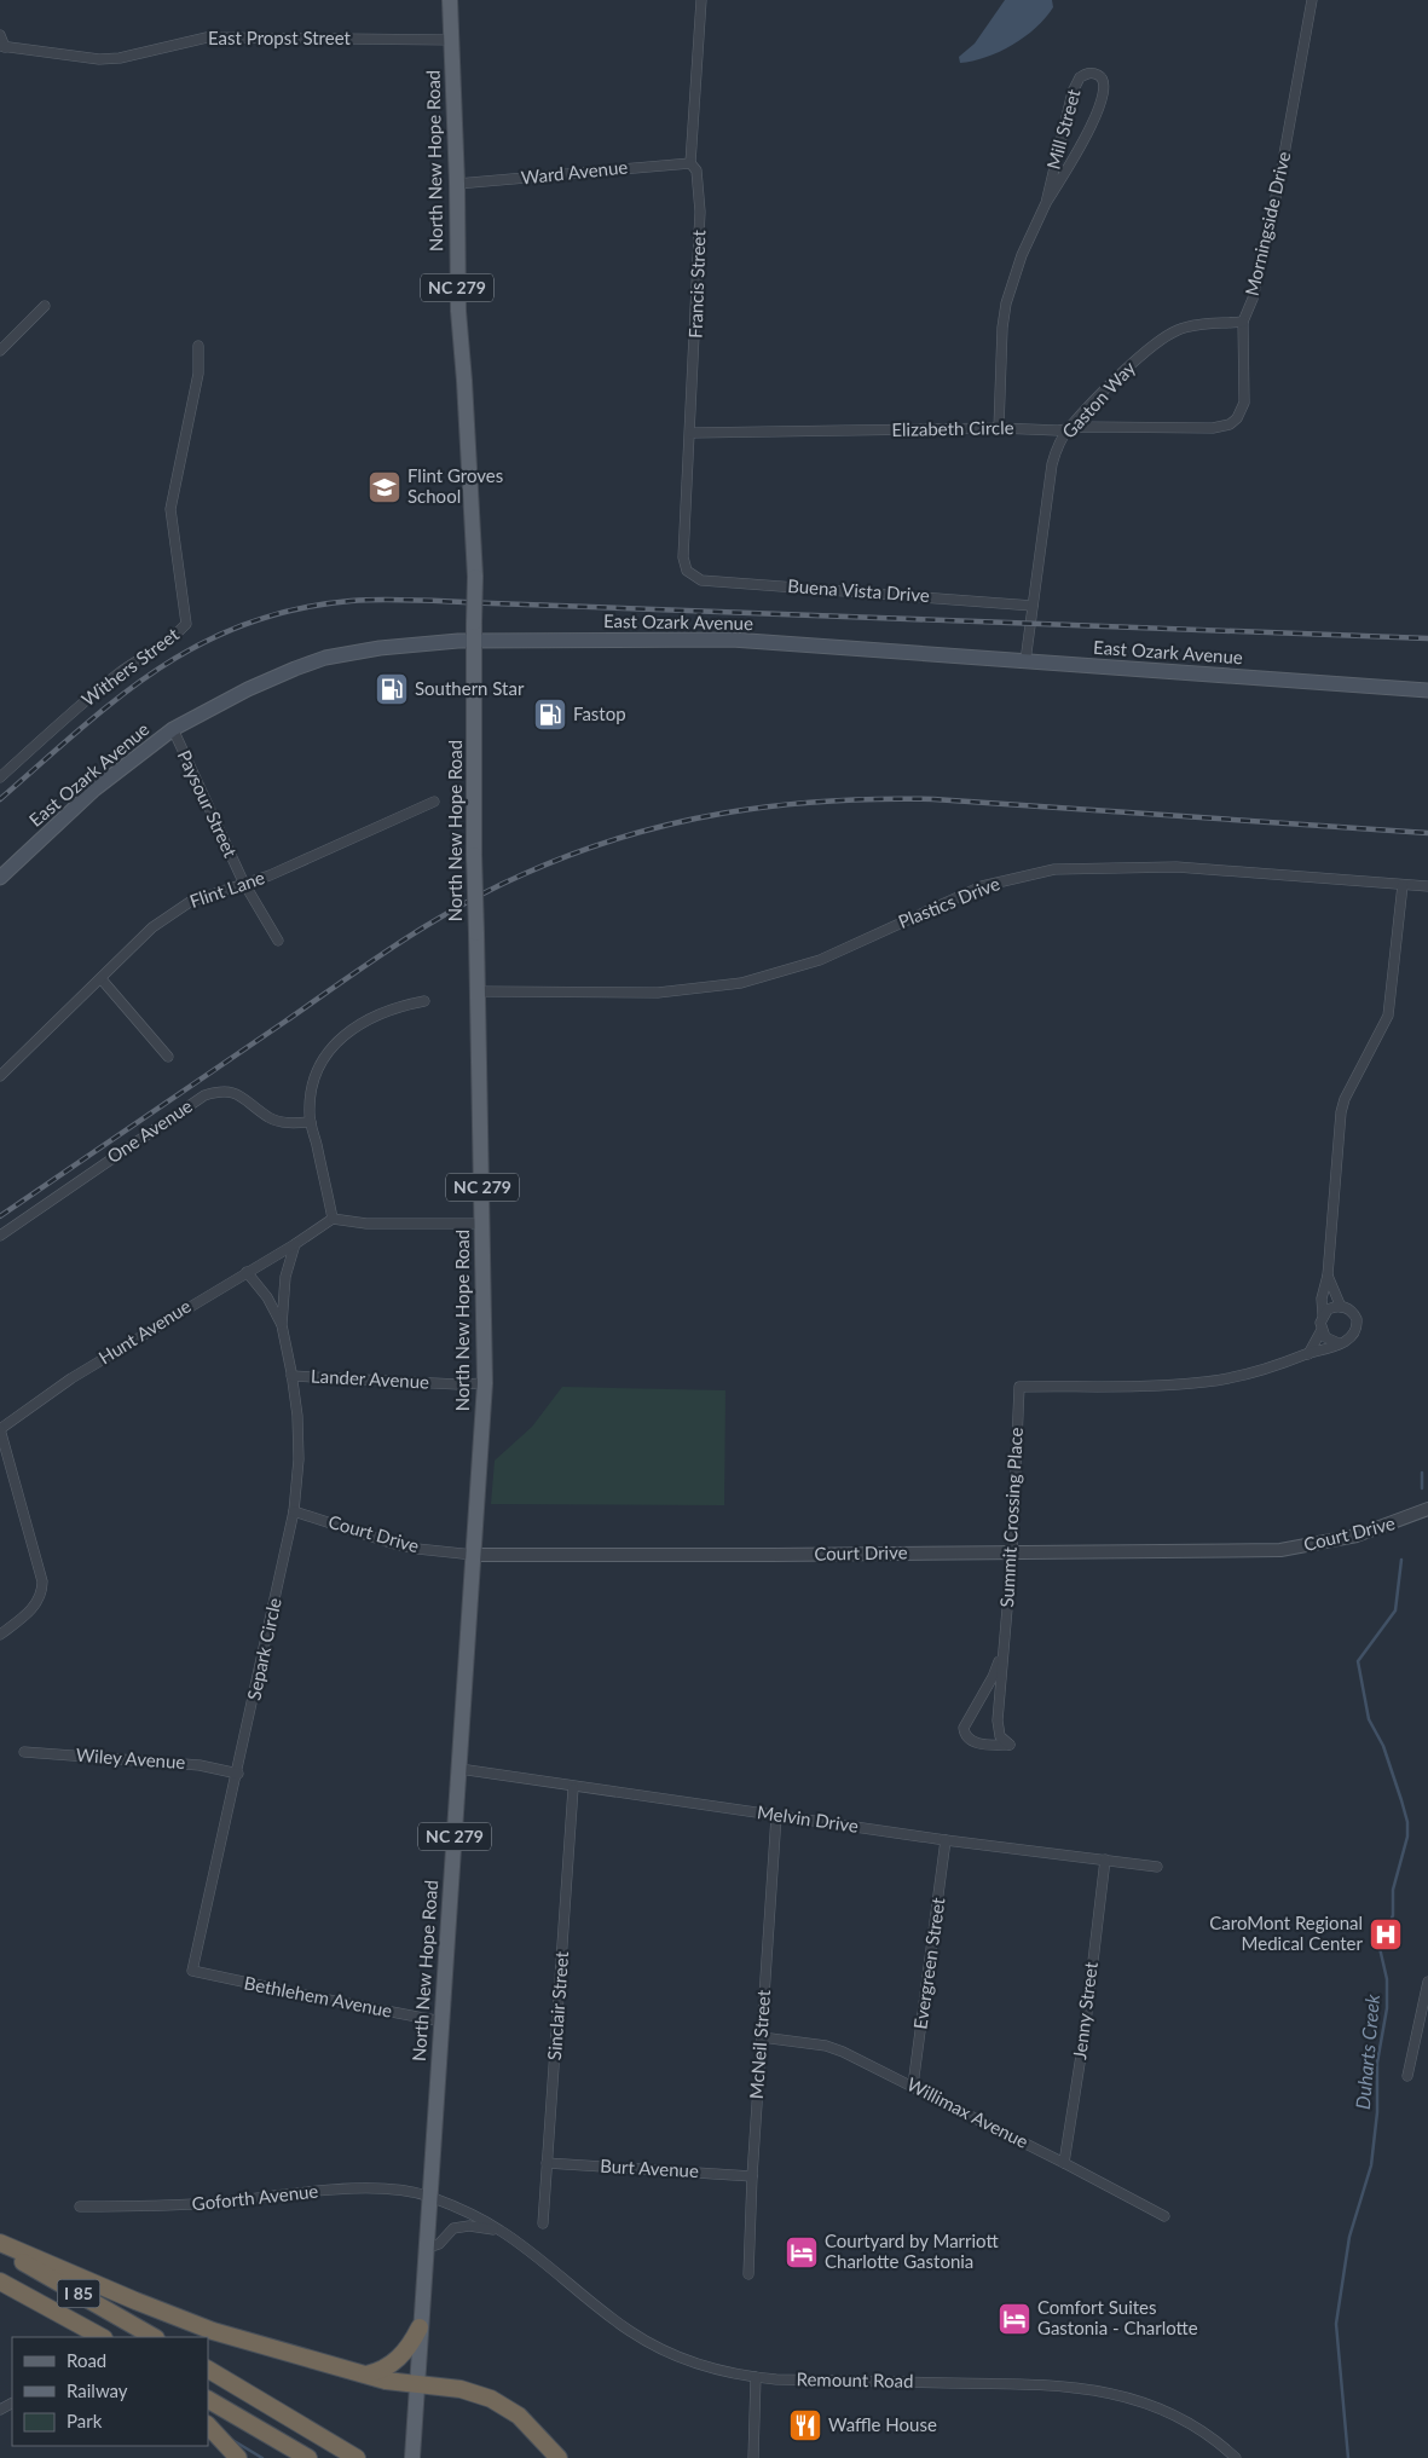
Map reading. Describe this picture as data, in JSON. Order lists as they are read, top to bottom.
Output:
{
  "streets": {
    "highway": ["I 85"],
    "main road": ["North New Hope Road", "NC 279", "East Ozark Avenue"],
    "street": [
      "East Propst Street",
      "Mill Street",
      "Ward Avenue",
      "Morningside Drive",
      "Francis Street",
      "Gaston Way",
      "Elizabeth Circle",
      "Buena Vista Drive",
      "Withers Street",
      "Paysour Street",
      "Flint Lane",
      "Plastics Drive",
      "One Avenue",
      "Hunt Avenue",
      "Lander Avenue",
      "Summit Crossing Place",
      "Court Drive",
      "Separk Circle",
      "Wiley Avenue",
      "Melvin Drive",
      "Evergreen Street",
      "Bethlehem Avenue",
      "Sinclair Street",
      "Jenny Street",
      "McNeil Street",
      "Willimax Avenue",
      "Burt Avenue",
      "Goforth Avenue",
      "Remount Road"
    ]
  },
  "crossings": [
    ["East Propst Street", "North New Hope Road"],
    ["Mill Street", "Elizabeth Circle"],
    ["North New Hope Road", "Ward Avenue"],
    ["North New Hope Road", "East Ozark Avenue"],
    ["North New Hope Road", "Plastics Drive"],
    ["North New Hope Road", "Lander Avenue"],
    ["North New Hope Road", "Court Drive"],
    ["North New Hope Road", "Melvin Drive"],
    ["North New Hope Road", "Bethlehem Avenue"],
    ["North New Hope Road", "Goforth Avenue"],
    ["North New Hope Road", "Remount Road"],
    ["Ward Avenue", "Francis Street"],
    ["Morningside Drive", "Gaston Way"],
    ["Morningside Drive", "Elizabeth Circle"],
    ["Francis Street", "Elizabeth Circle"],
    ["Francis Street", "Buena Vista Drive"],
    ["Gaston Way", "Elizabeth Circle"],
    ["Gaston Way", "Buena Vista Drive"],
    ["Gaston Way", "East Ozark Avenue"],
    ["East Ozark Avenue", "Paysour Street"],
    ["Paysour Street", "Flint Lane"],
    ["Hunt Avenue", "Separk Circle"],
    ["Lander Avenue", "Separk Circle"],
    ["Summit Crossing Place", "Court Drive"],
    ["Court Drive", "Separk Circle"],
    ["Separk Circle", "Wiley Avenue"],
    ["Separk Circle", "Bethlehem Avenue"],
    ["Melvin Drive", "Evergreen Street"],
    ["Melvin Drive", "Sinclair Street"],
    ["Melvin Drive", "Jenny Street"],
    ["Melvin Drive", "McNeil Street"],
    ["Evergreen Street", "Willimax Avenue"],
    ["Sinclair Street", "Burt Avenue"],
    ["Jenny Street", "Willimax Avenue"],
    ["McNeil Street", "Willimax Avenue"],
    ["McNeil Street", "Burt Avenue"],
    ["Goforth Avenue", "Remount Road"]
  ],
  "water": ["Duharts Creek"],
  "places": {
    "school or university": ["Flint Groves School"],
    "fuel station": ["Southern Star", "Fastop"],
    "hospital": ["CaroMont Regional Medical Center"],
    "hotel": ["Courtyard by Marriott Charlotte Gastonia", "Comfort Suites Gastonia - Charlotte"],
    "restaurant": ["Waffle House"]
  },
  "legend": ["Road", "Railway", "Park"]
}
